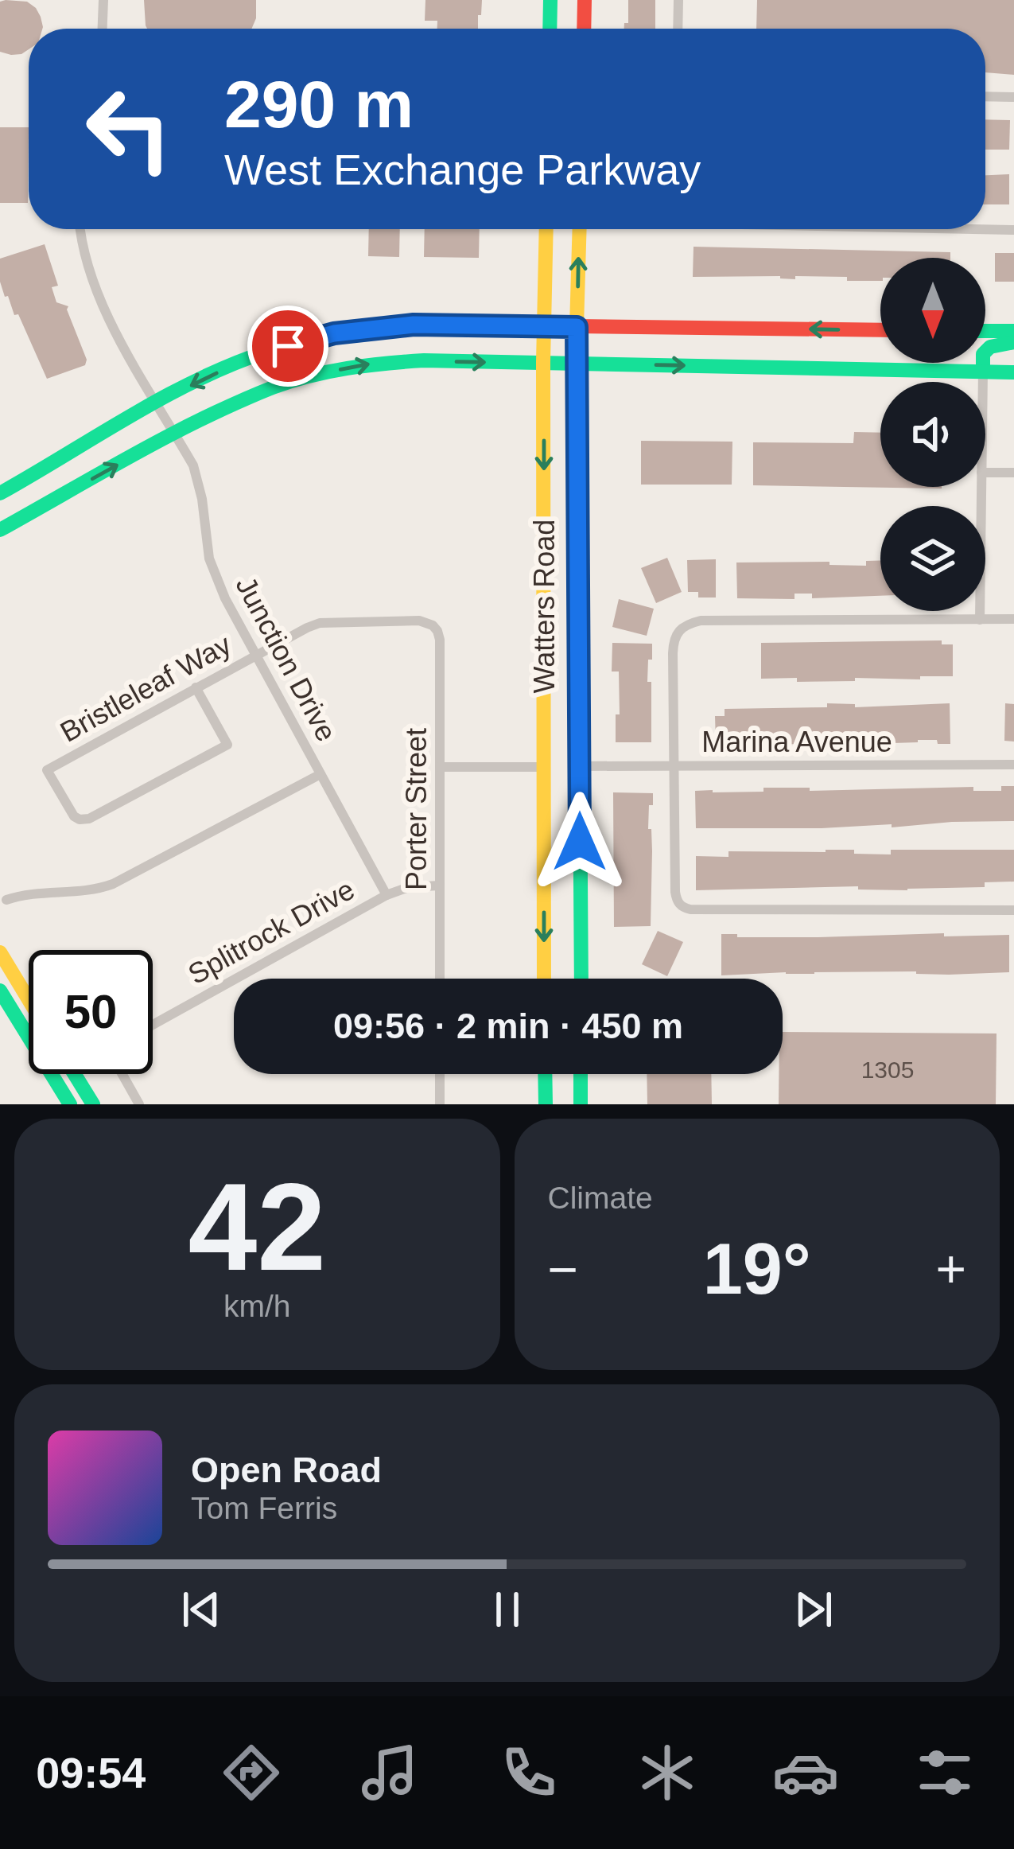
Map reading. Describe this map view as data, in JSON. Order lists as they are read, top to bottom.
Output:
{
  "streets": {
    "main road": ["Watters Road"],
    "street": [
      "Junction Drive",
      "Bristleleaf Way",
      "Marina Avenue",
      "Porter Street",
      "Splitrock Drive"
    ]
  },
  "crossings": [
    ["Watters Road", "Marina Avenue"],
    ["Junction Drive", "Bristleleaf Way"],
    ["Junction Drive", "Splitrock Drive"],
    ["Bristleleaf Way", "Porter Street"],
    ["Porter Street", "Splitrock Drive"]
  ],
  "house_numbers": ["1305"],
  "north": "bottom",
  "page": {
    "turn": ["290 m", "West Exchange Parkway"],
    "limit": "50",
    "trip": "09:56 · 2 min · 450 m",
    "tile": [
      ["42", "km/h"],
      "Climate"
    ],
    "heat": ["−", "19°", "+"],
    "song": ["Open Road", "Tom Ferris"],
    "tabs": "09:54"
  }
}
